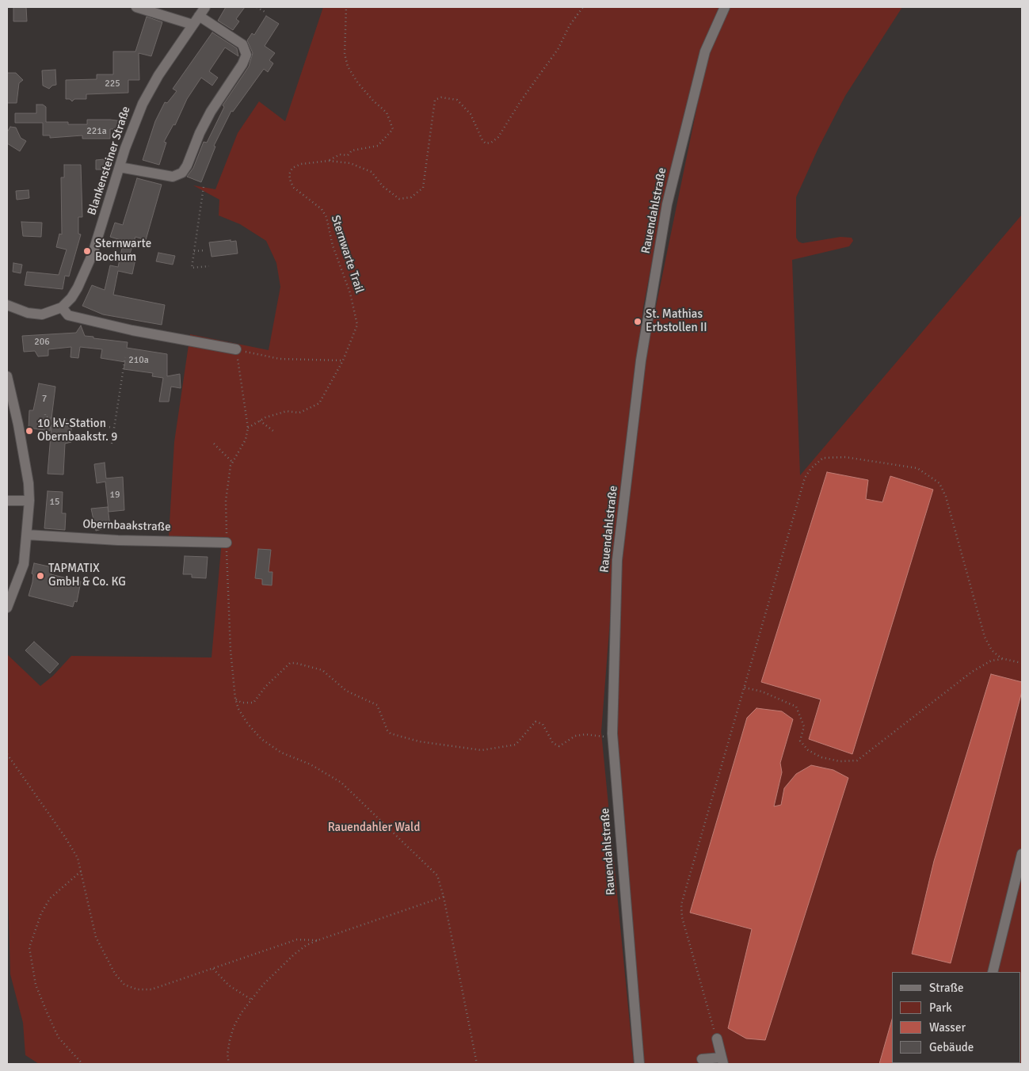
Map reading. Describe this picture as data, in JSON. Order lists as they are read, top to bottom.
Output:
{
  "streets": {
    "street": ["Blankensteiner Straße", "Rauendahlstraße", "Obernbaakstraße"],
    "path": ["Sternwarte Trail"]
  },
  "parks": ["Rauendahler Wald"],
  "places": [
    "Sternwarte Bochum",
    "St. Mathias Erbstollen II",
    "10 kV-Station Obernbaakstr. 9",
    "TAPMATIX GmbH & Co. KG"
  ],
  "house_numbers": [
    "225",
    "221a",
    "206",
    "210a",
    "7",
    "19",
    "15"
  ],
  "legend": [
    "Straße",
    "Park",
    "Wasser",
    "Gebäude"
  ]
}
